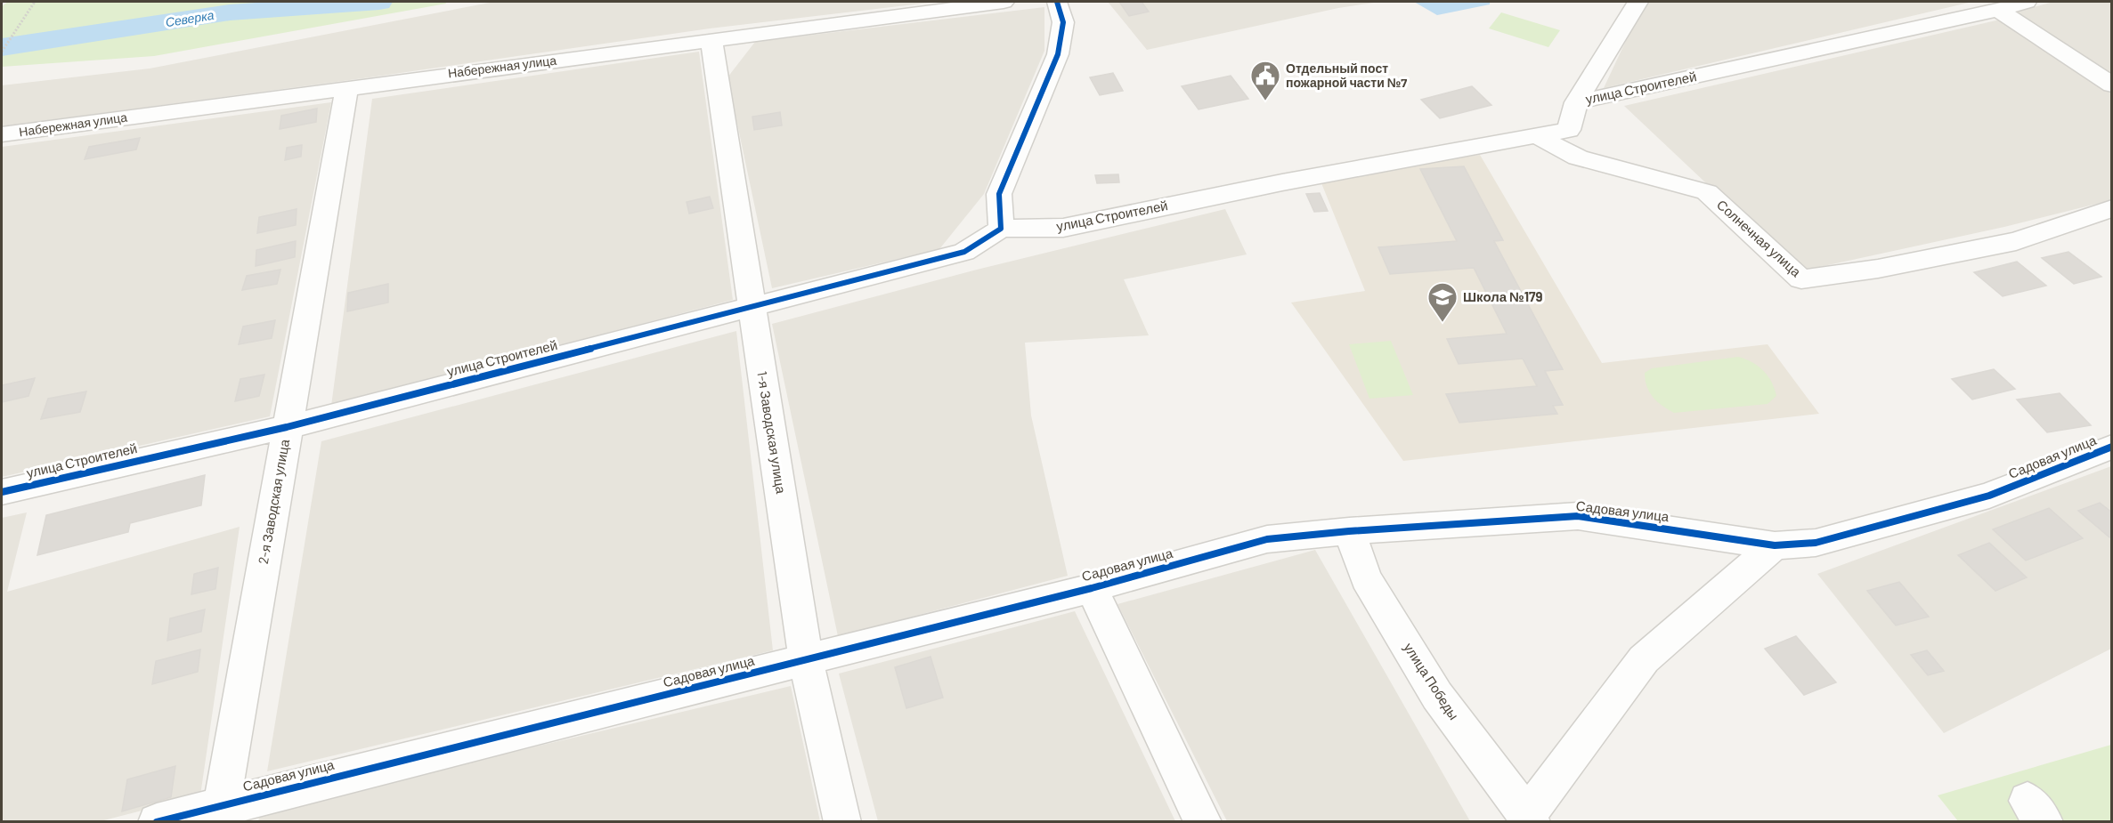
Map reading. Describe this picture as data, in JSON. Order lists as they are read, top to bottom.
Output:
{
  "streets": {
    "street": [
      "Набережная улица",
      "улица Строителей",
      "Солнечная улица",
      "1-я Заводская улица",
      "Садовая улица",
      "2-я Заводская улица",
      "улица Победы"
    ]
  },
  "crossings": [
    ["Набережная улица", "1-я Заводская улица"],
    ["Набережная улица", "2-я Заводская улица"],
    ["улица Строителей", "Солнечная улица"],
    ["улица Строителей", "1-я Заводская улица"],
    ["улица Строителей", "2-я Заводская улица"],
    ["1-я Заводская улица", "Садовая улица"],
    ["Садовая улица", "2-я Заводская улица"],
    ["Садовая улица", "улица Победы"]
  ],
  "water": ["Северка"],
  "places": {
    "public building": ["Отдельный пост пожарной части №7"],
    "school or university": ["Школа №179"]
  }
}
